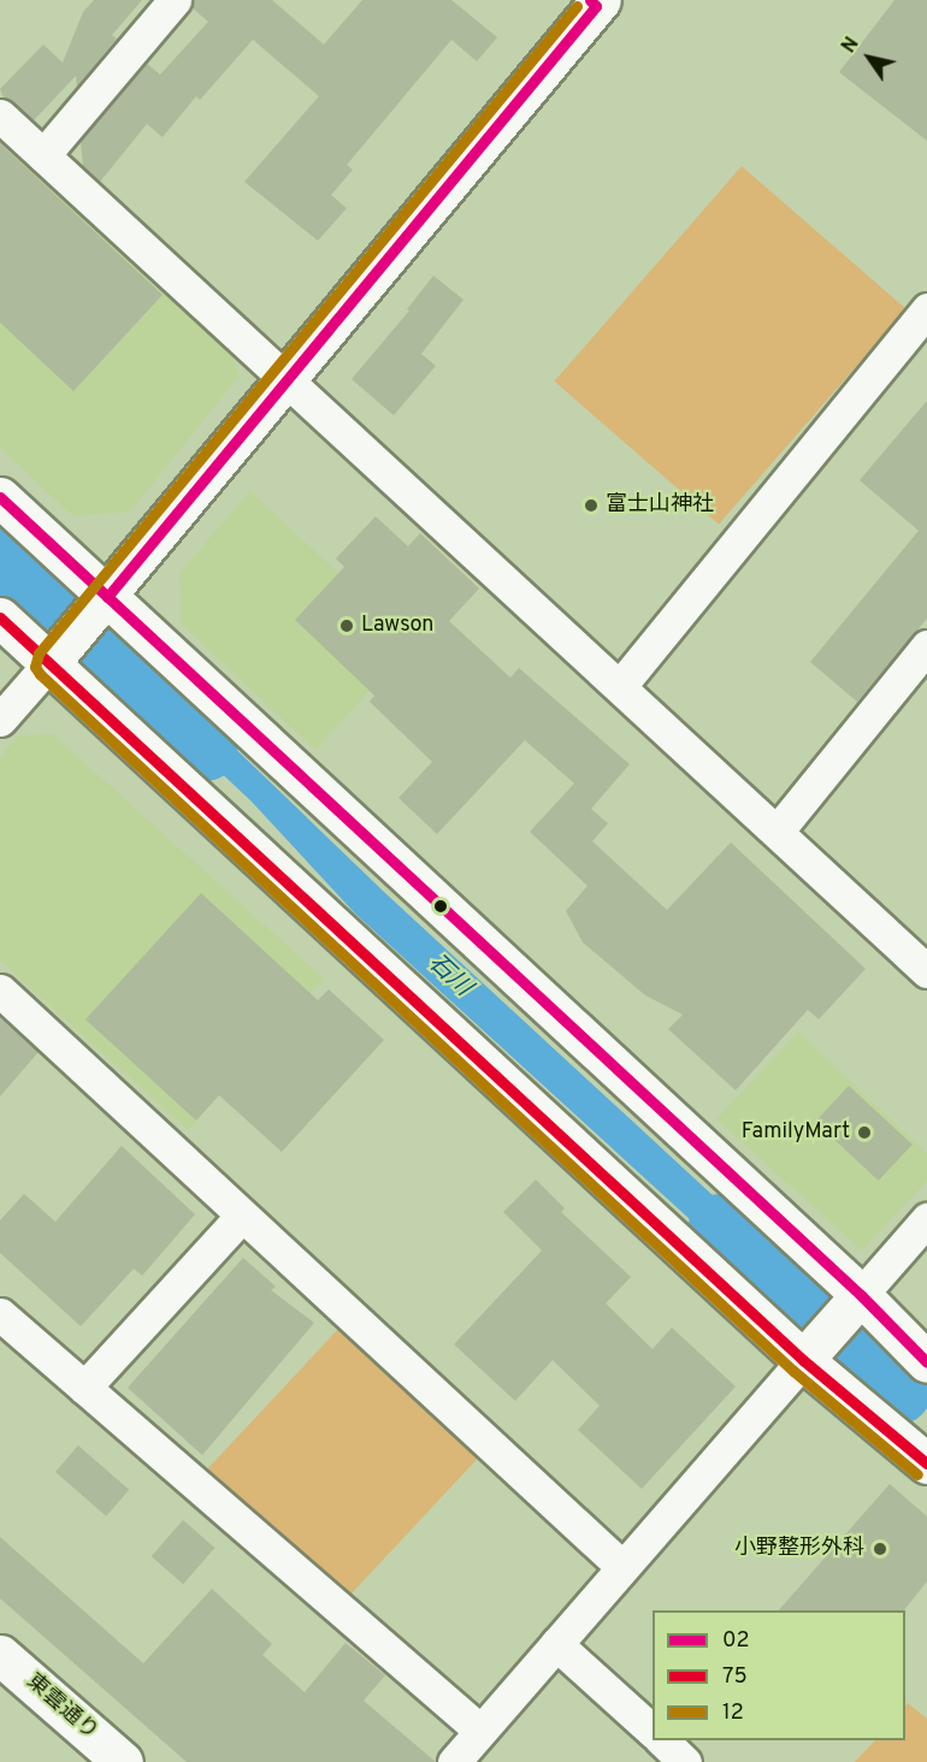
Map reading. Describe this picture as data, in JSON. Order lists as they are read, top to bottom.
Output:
{
  "streets": {
    "street": ["東雲通り"]
  },
  "water": ["石川"],
  "places": [
    "富士山神社",
    "Lawson",
    "FamilyMart",
    "小野整形外科"
  ],
  "lines": ["transit line 02", "transit line 12", "transit line 75"],
  "legend": ["02", "75", "12"],
  "north": "top left"
}
